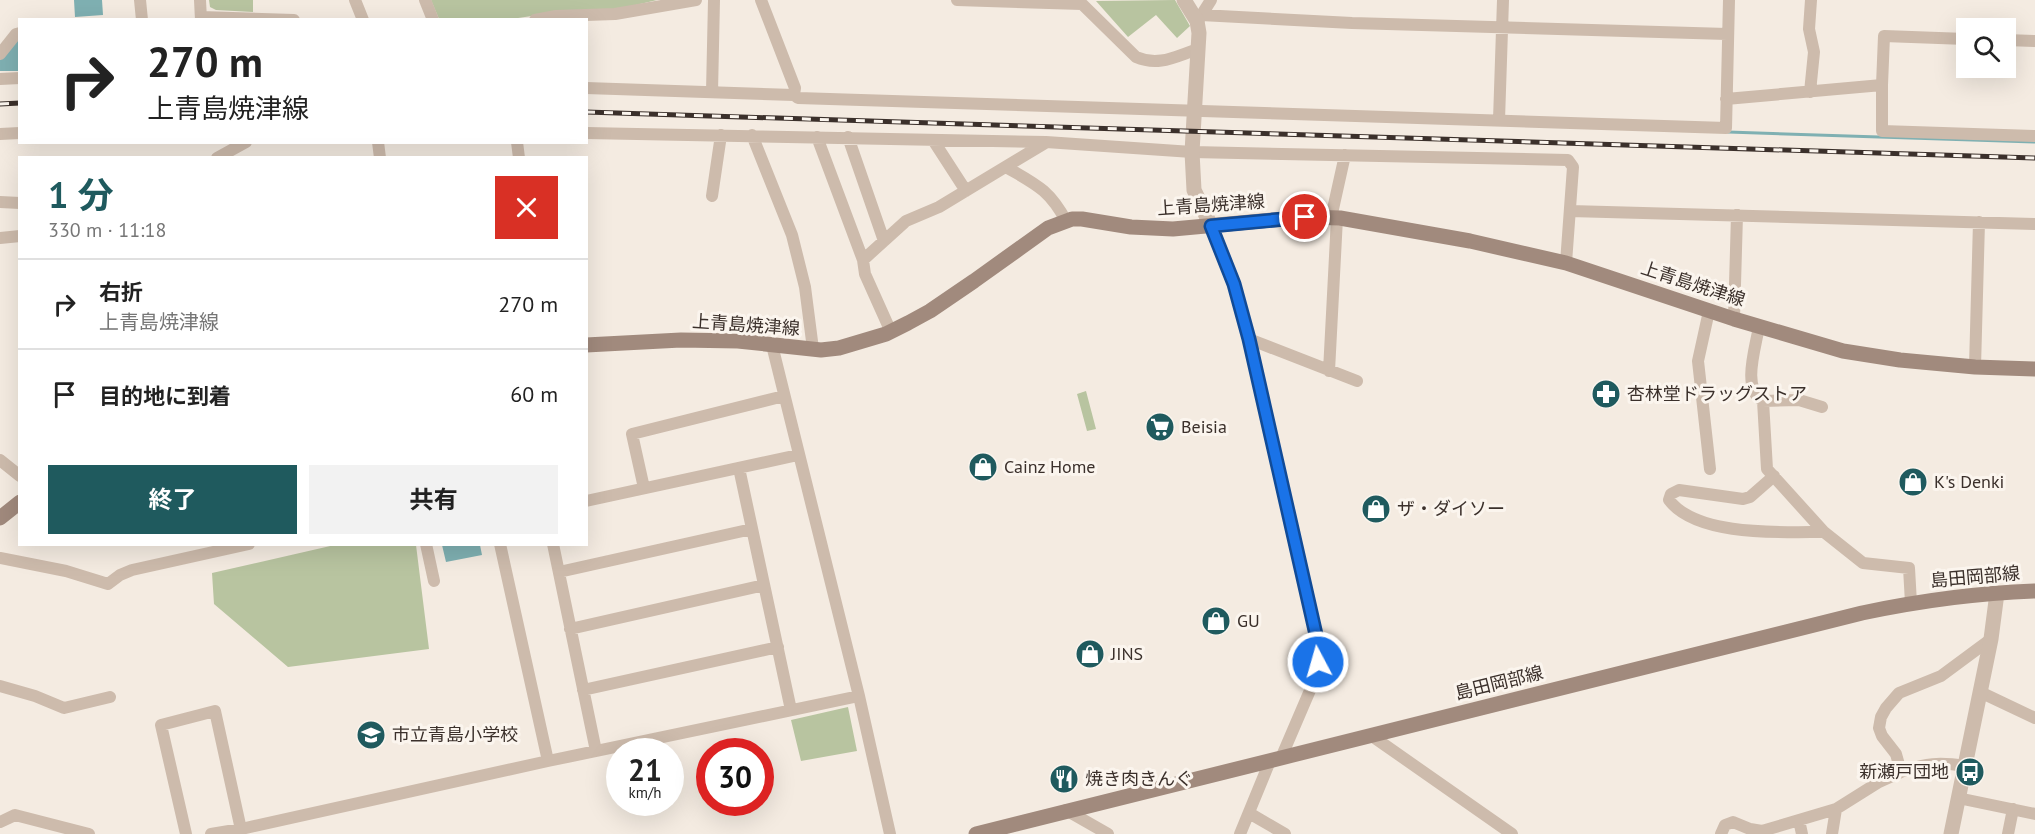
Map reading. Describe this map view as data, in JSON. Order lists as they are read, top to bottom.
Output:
{
  "streets": {
    "main road": ["上青島焼津線", "島田岡部線"]
  },
  "places": {
    "pharmacy": ["杏林堂ドラッグストア"],
    "supermarket": ["Beisia"],
    "shop": [
      "Cainz Home",
      "K's Denki",
      "ザ・ダイソー",
      "GU",
      "JINS"
    ],
    "school or university": ["市立青島小学校"],
    "bus stop": ["新瀬戸団地"],
    "restaurant": ["焼き肉きんぐ"]
  },
  "page": {
    "turn": ["270 m", "上青島焼津線"],
    "heading": ["1 分", "330 m · 11:18"],
    "list": [
      {
        "name": "右折",
        "note": "上青島焼津線",
        "value": "270 m"
      },
      {
        "name": "目的地に到着",
        "value": "60 m"
      }
    ],
    "buttons": ["終了", "共有"],
    "speed": "21 km/h",
    "limit": "30"
  }
}
